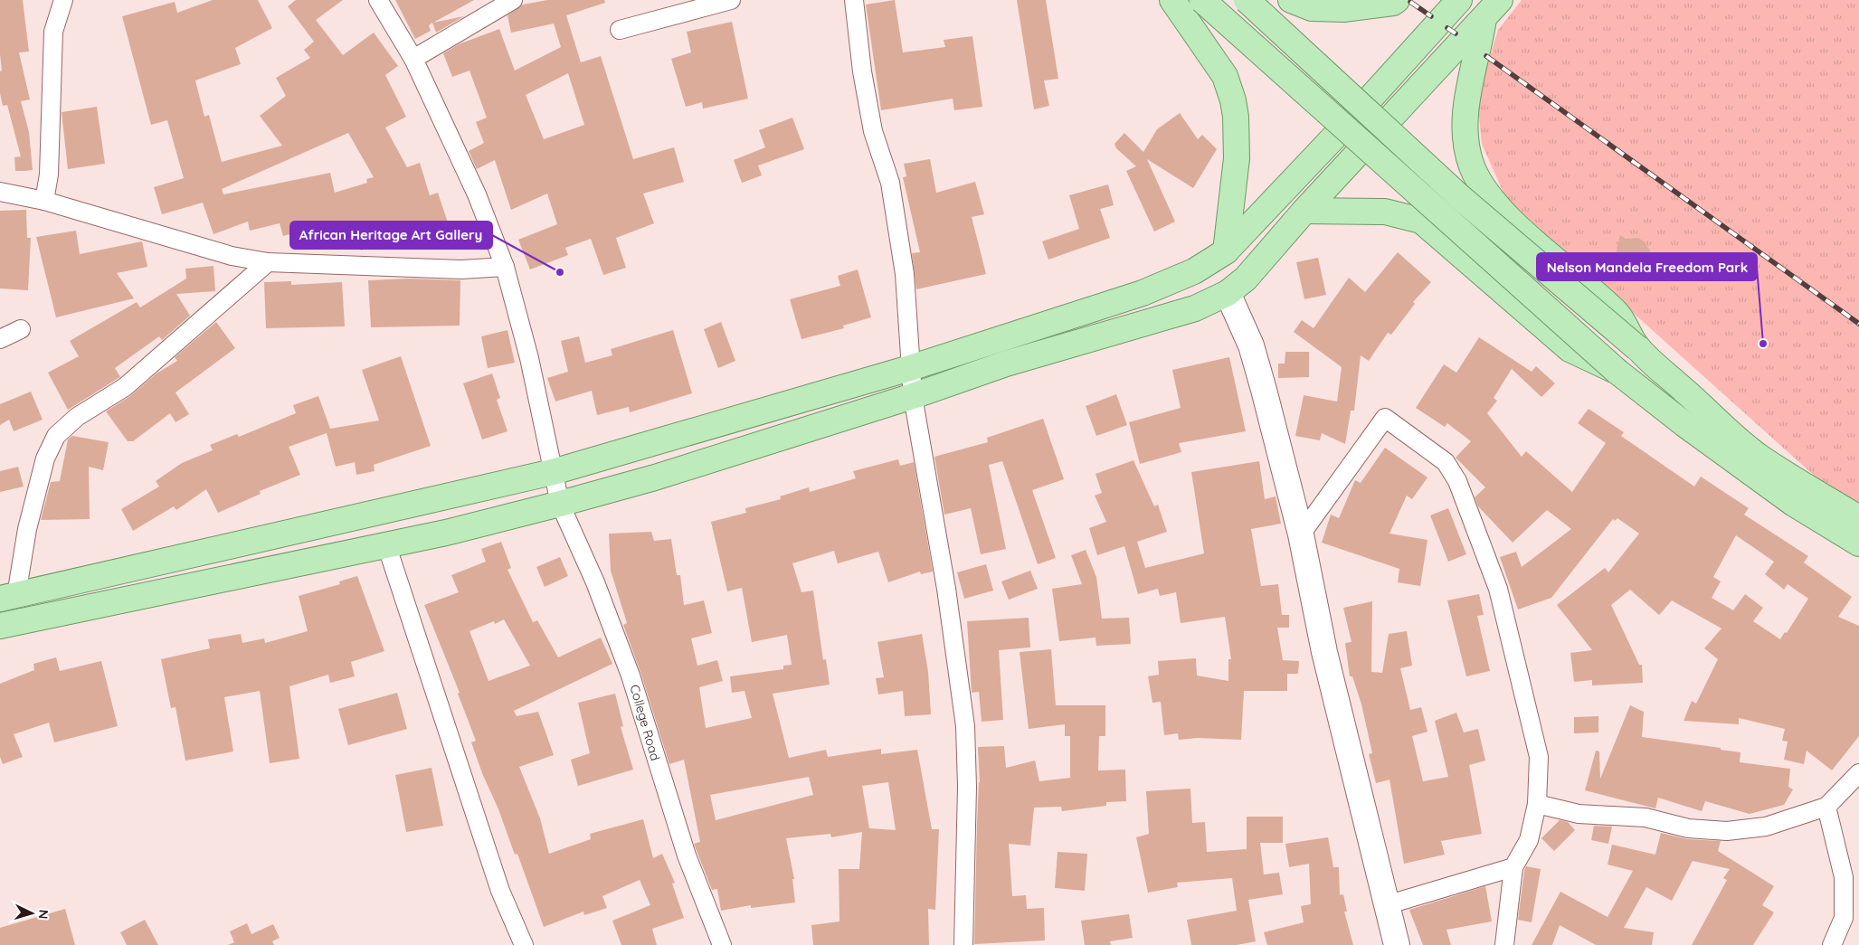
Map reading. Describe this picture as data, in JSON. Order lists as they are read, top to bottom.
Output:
{
  "streets": {
    "street": ["College Road"]
  },
  "places": ["African Heritage Art Gallery", "Nelson Mandela Freedom Park"],
  "north": "right"
}
